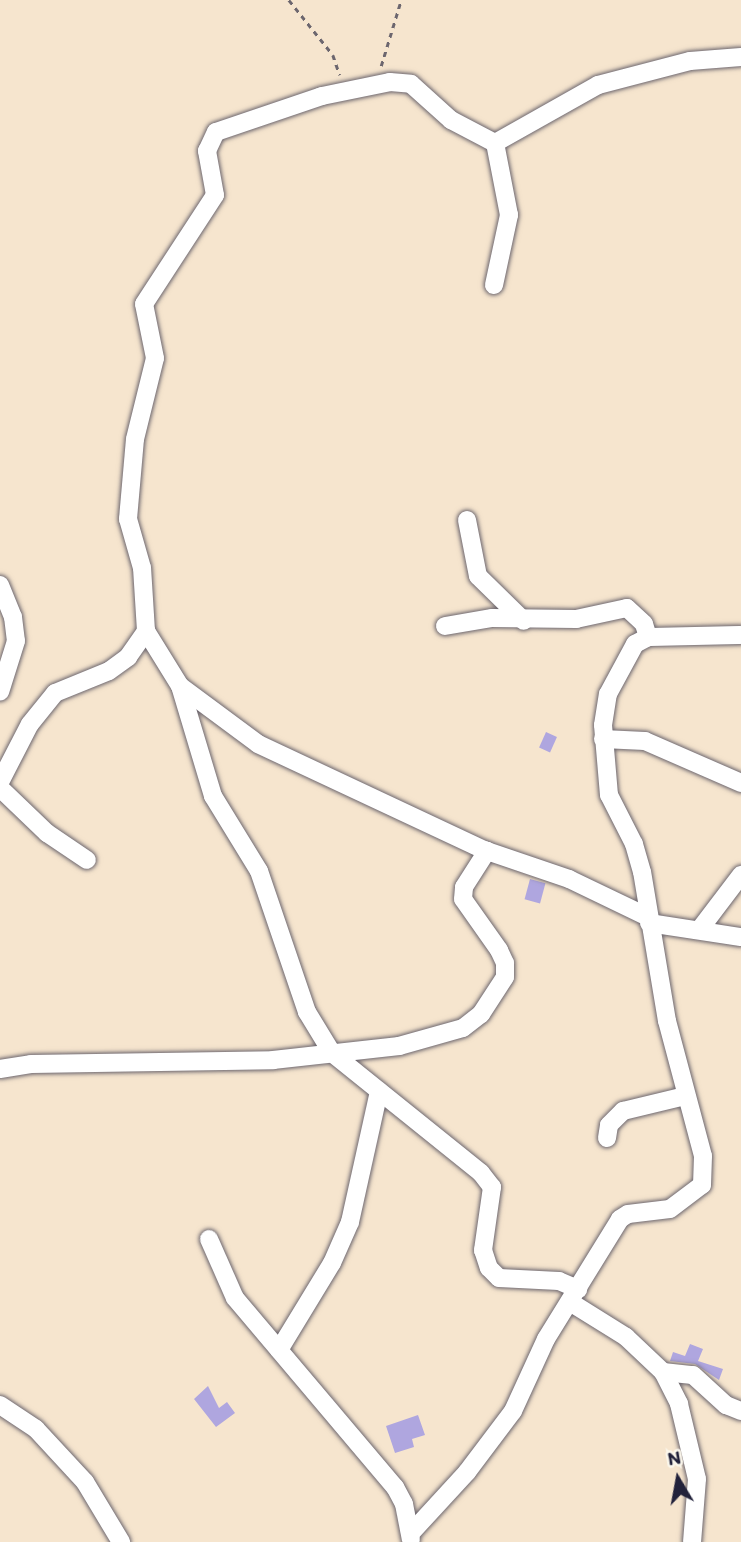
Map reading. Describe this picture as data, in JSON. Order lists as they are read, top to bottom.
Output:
{
  "north": "top"
}
